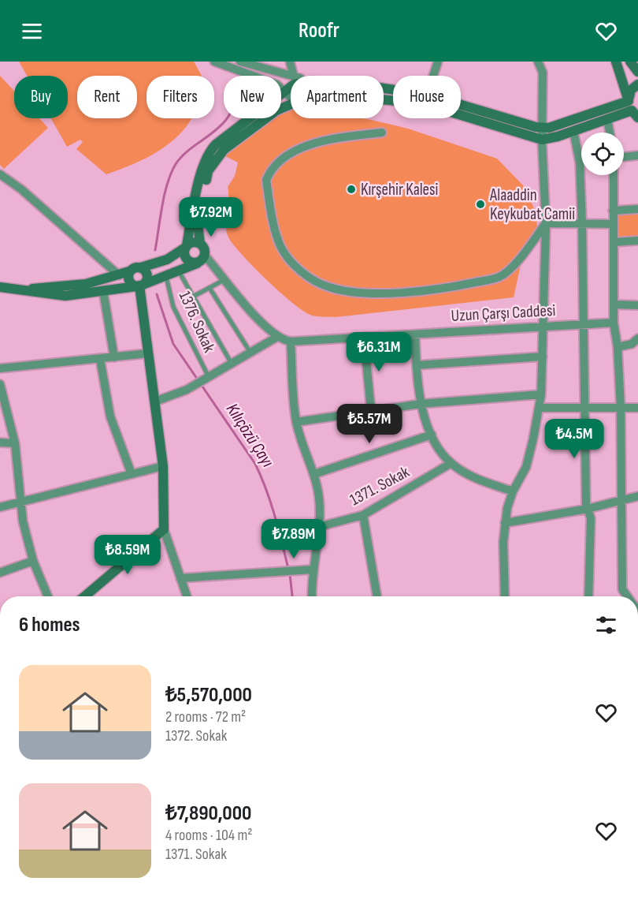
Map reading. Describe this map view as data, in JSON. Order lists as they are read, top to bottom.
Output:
{
  "streets": {
    "street": ["Uzun Çarşı Caddesi", "1371. Sokak"],
    "lane": ["1376. Sokak"]
  },
  "water": ["Kılıçözü Çayı"],
  "places": ["Kırşehir Kalesi", "Alaaddin Keykubat Camii"],
  "page": {
    "header": "Roofr",
    "chip": [
      "Buy",
      "Rent",
      "Filters",
      "New",
      "Apartment",
      "House"
    ],
    "price": [
      "₺7.92M",
      "₺6.31M",
      "₺5.57M",
      "₺4.5M",
      "₺7.89M",
      "₺8.59M"
    ],
    "heading": "6 homes",
    "list": [
      {
        "name": "₺5,570,000",
        "note": "2 rooms · 72 m² · 1372. Sokak"
      },
      {
        "name": "₺7,890,000",
        "note": "4 rooms · 104 m² · 1371. Sokak"
      }
    ]
  }
}
